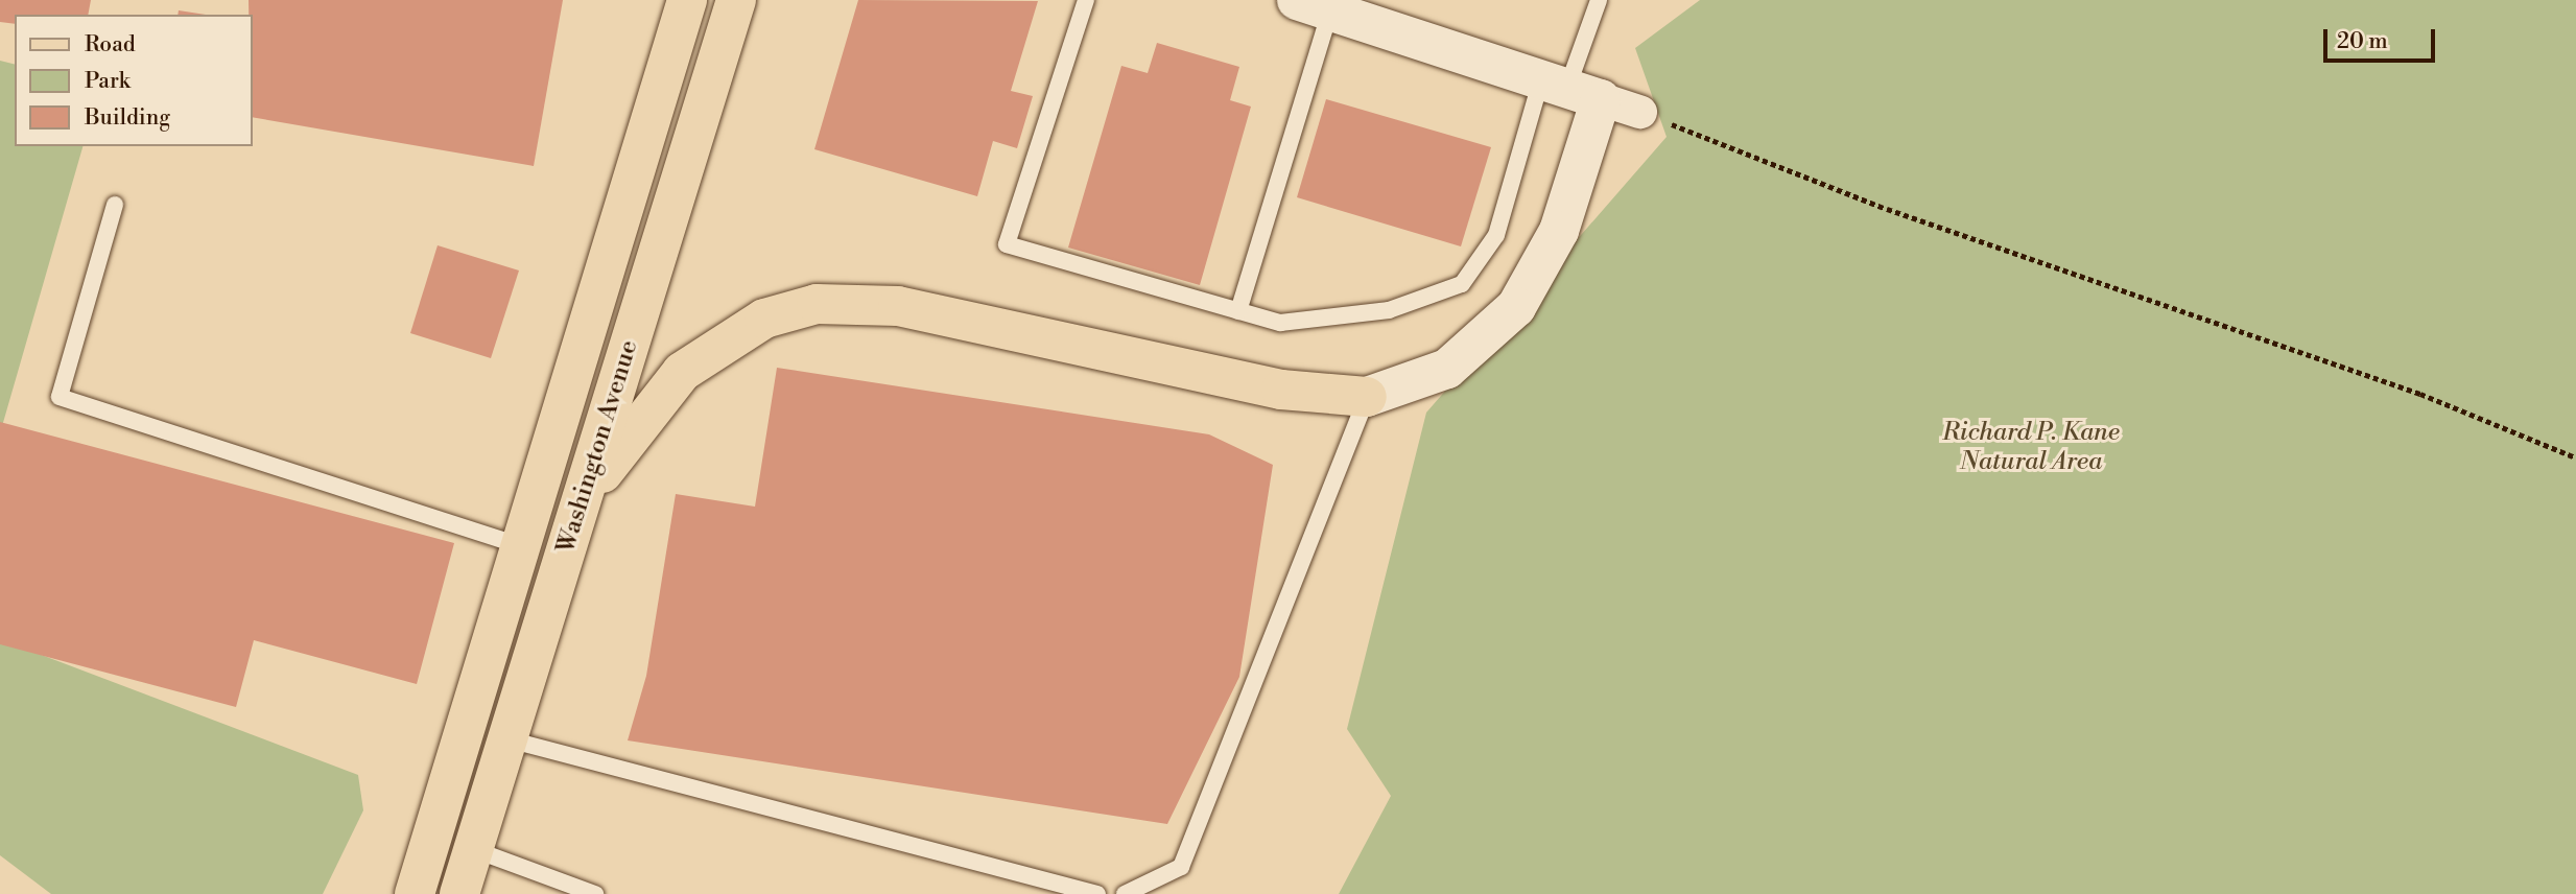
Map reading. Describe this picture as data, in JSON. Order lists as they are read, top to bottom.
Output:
{
  "streets": {
    "main road": ["Washington Avenue"]
  },
  "parks": ["Richard P. Kane Natural Area"],
  "legend": ["Road", "Park", "Building"],
  "scale_bar": "20 m"
}
